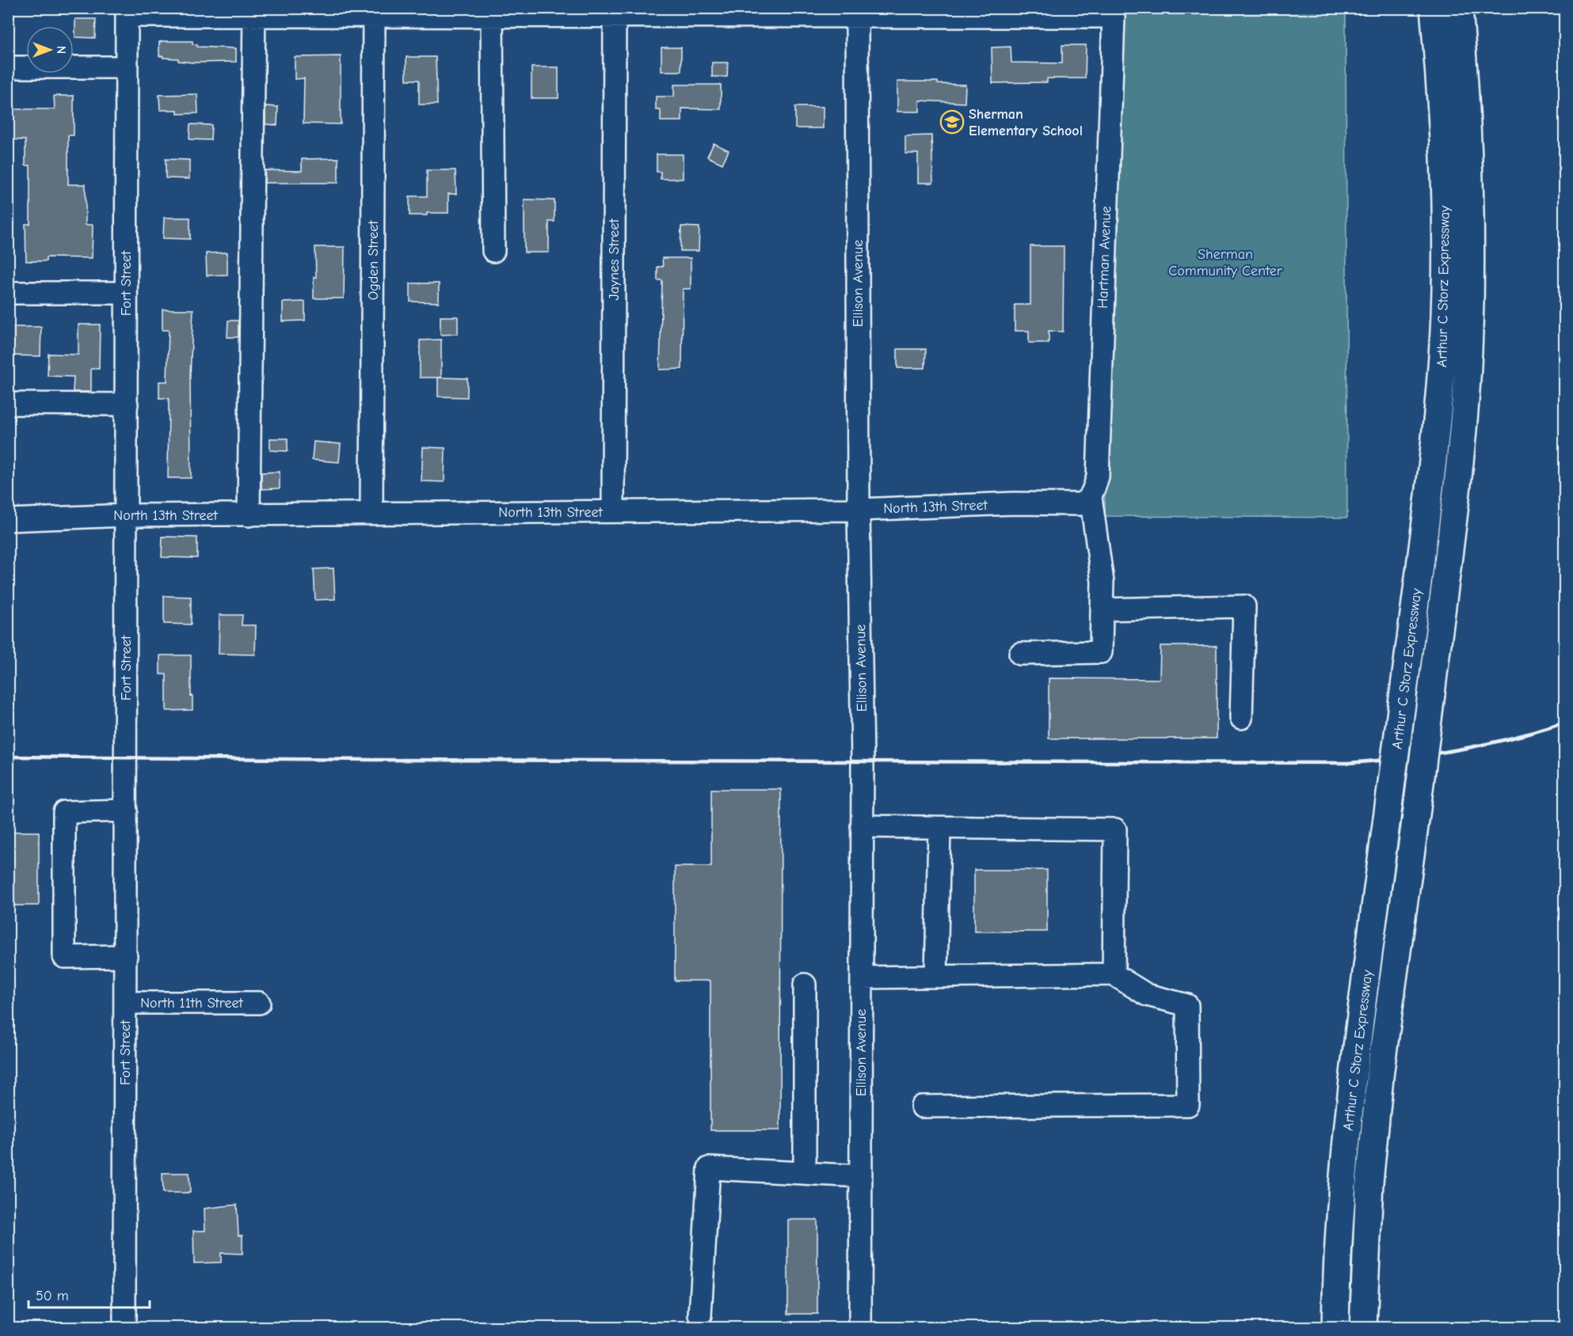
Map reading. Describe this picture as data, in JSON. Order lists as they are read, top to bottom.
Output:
{
  "streets": {
    "highway": ["Arthur C Storz Expressway"],
    "street": [
      "Hartman Avenue",
      "Jaynes Street",
      "Ogden Street",
      "Fort Street",
      "Ellison Avenue",
      "North 13th Street",
      "North 11th Street"
    ]
  },
  "crossings": [
    ["Hartman Avenue", "North 13th Street"],
    ["Jaynes Street", "North 13th Street"],
    ["Ogden Street", "North 13th Street"],
    ["Fort Street", "North 13th Street"],
    ["Fort Street", "North 11th Street"],
    ["Ellison Avenue", "North 13th Street"]
  ],
  "parks": ["Sherman Community Center"],
  "places": {
    "school or university": ["Sherman Elementary School"]
  },
  "scale_bar": "50 m",
  "north": "right"
}
